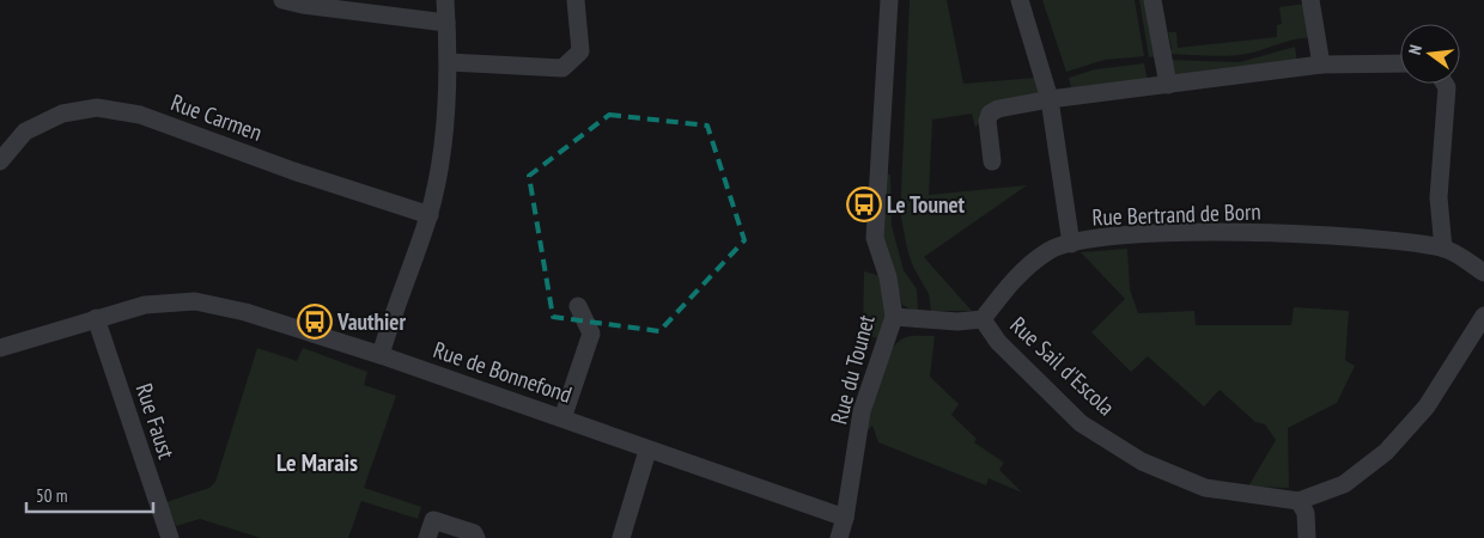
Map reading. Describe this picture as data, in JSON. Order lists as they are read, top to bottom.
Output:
{
  "streets": {
    "street": [
      "Rue Carmen",
      "Rue Bertrand de Born",
      "Rue Sail d'Escola",
      "Rue du Tounet",
      "Rue de Bonnefond",
      "Rue Faust"
    ]
  },
  "crossings": [
    ["Rue Bertrand de Born", "Rue Sail d'Escola"],
    ["Rue du Tounet", "Rue de Bonnefond"],
    ["Rue de Bonnefond", "Rue Faust"]
  ],
  "districts": ["Le Marais"],
  "places": {
    "bus stop": ["Le Tounet", "Vauthier"]
  },
  "scale_bar": "50 m",
  "north": "left"
}
